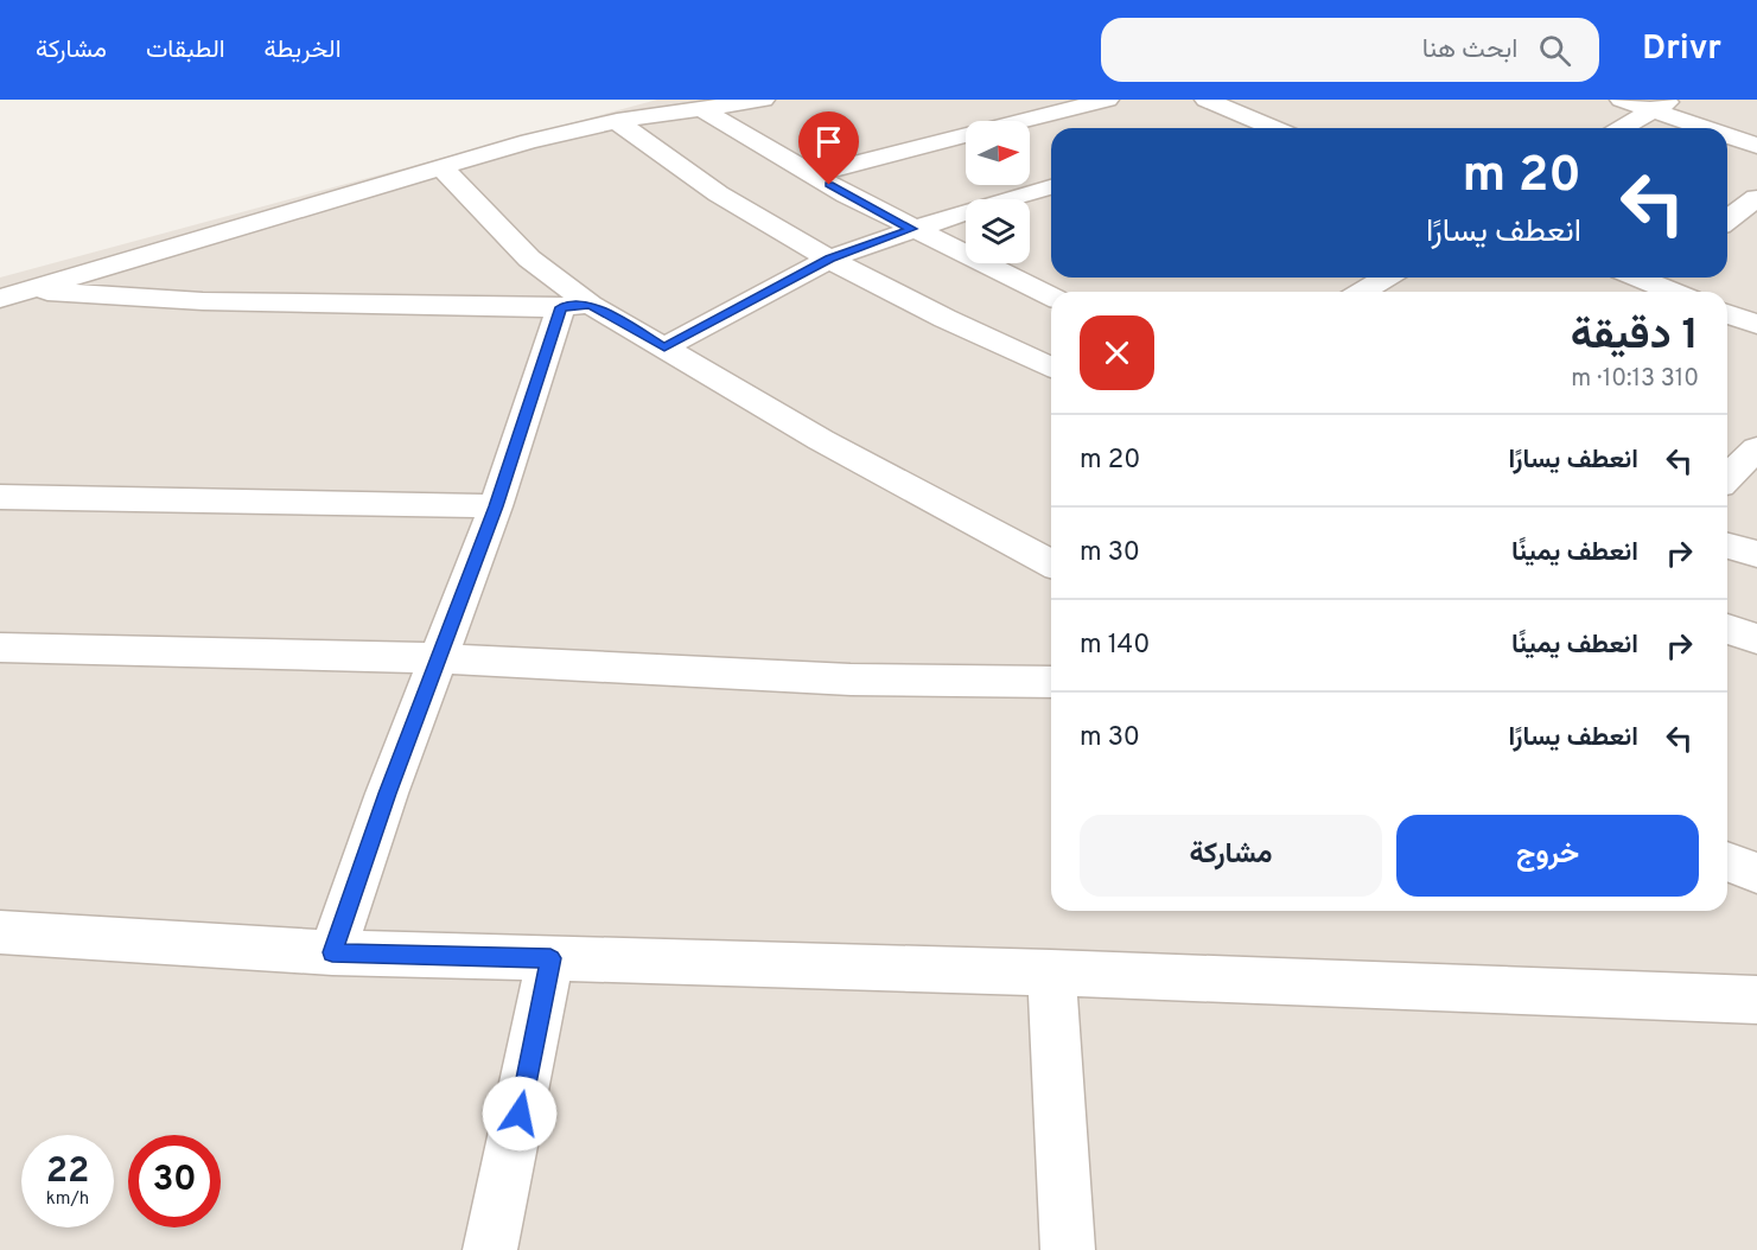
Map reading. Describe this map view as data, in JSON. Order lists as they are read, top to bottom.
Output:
{
  "north": "right",
  "page": {
    "header": "Drivr",
    "search": "ابحث هنا",
    "nav": ["الخريطة", "الطبقات", "مشاركة"],
    "turn": ["20 m", "انعطف يسارًا"],
    "heading": ["1 دقيقة", "310 m · 10:13"],
    "list": [
      {
        "name": "انعطف يسارًا",
        "value": "20 m"
      },
      {
        "name": "انعطف يمينًا",
        "value": "30 m"
      },
      {
        "name": "انعطف يمينًا",
        "value": "140 m"
      },
      {
        "name": "انعطف يسارًا",
        "value": "30 m"
      }
    ],
    "buttons": ["خروج", "مشاركة"],
    "speed": "22 km/h",
    "limit": "30"
  }
}
